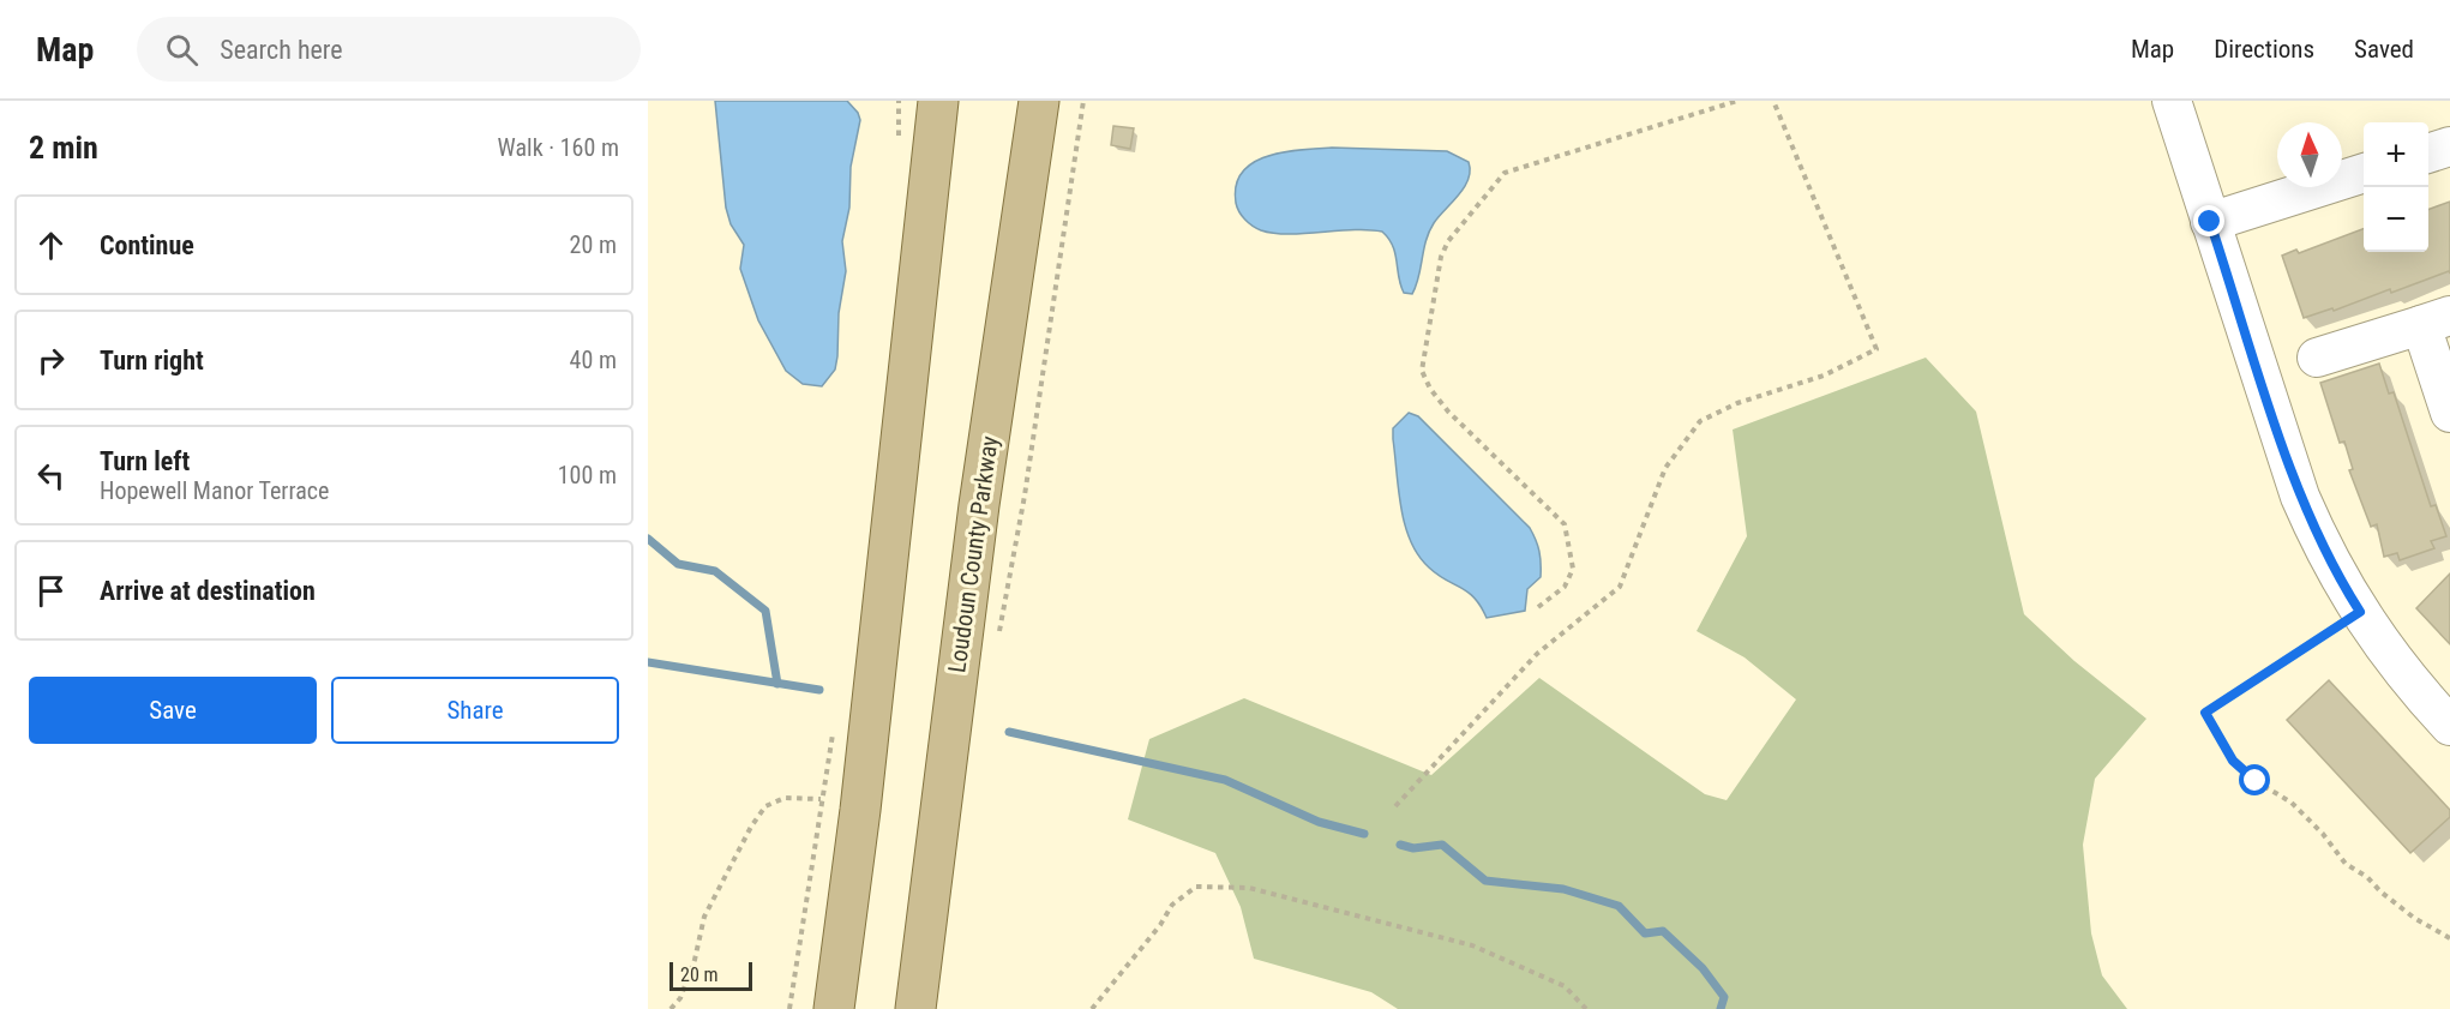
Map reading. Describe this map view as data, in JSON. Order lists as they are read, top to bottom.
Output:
{
  "streets": {
    "main road": ["Loudoun County Parkway"]
  },
  "scale_bar": "20 m",
  "north": "top",
  "page": {
    "header": "Map",
    "search": "Search here",
    "nav": ["Map", "Directions", "Saved"],
    "heading": ["2 min", "Walk · 160 m"],
    "map_buttons": ["+", "−"],
    "list": [
      ["Continue", "20 m"],
      ["Turn right", "40 m"],
      ["Turn left", "Hopewell Manor Terrace", "100 m"],
      "Arrive at destination"
    ],
    "buttons": ["Save", "Share"],
    "scale": "20 m"
  }
}
